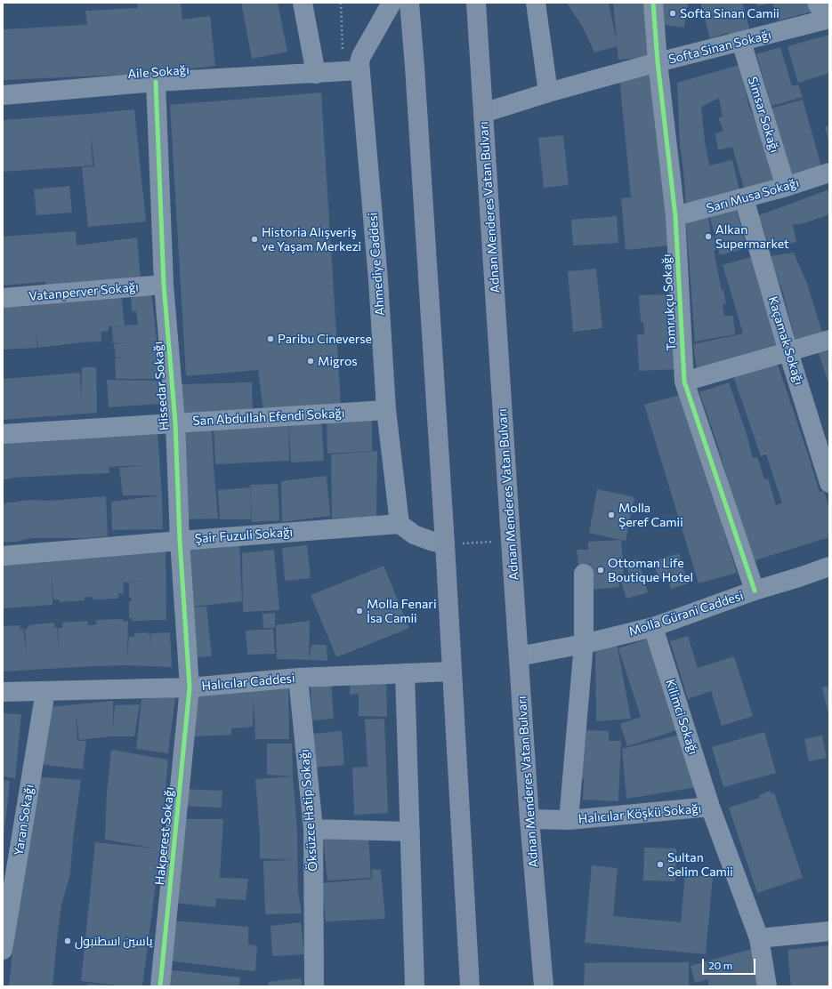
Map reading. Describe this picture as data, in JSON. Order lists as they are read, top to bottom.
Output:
{
  "streets": {
    "main road": ["Adnan Menderes Vatan Bulvarı"],
    "street": [
      "Softa Sinan Sokağı",
      "Aile Sokağı",
      "Simsar Sokağı",
      "Sarı Musa Sokağı",
      "Ahmediye Caddesi",
      "Vatanperver Sokağı",
      "Tomrukçu Sokağı",
      "Kaçamak Sokağı",
      "Hissedar Sokağı",
      "San Abdullah Efendi Sokağı",
      "Şair Fuzuli Sokağı",
      "Molla Gürani Caddesi",
      "Halıcılar Caddesi",
      "Kilimci Sokağı",
      "Öksüzce Hatip Sokağı",
      "Halıcılar Köşkü Sokağı",
      "Yaran Sokağı",
      "Hakperest Sokağı"
    ]
  },
  "crossings": [
    ["Softa Sinan Sokağı", "Simsar Sokağı"],
    ["Softa Sinan Sokağı", "Adnan Menderes Vatan Bulvarı"],
    ["Softa Sinan Sokağı", "Tomrukçu Sokağı"],
    ["Aile Sokağı", "Hissedar Sokağı"],
    ["Simsar Sokağı", "Sarı Musa Sokağı"],
    ["Sarı Musa Sokağı", "Tomrukçu Sokağı"],
    ["Sarı Musa Sokağı", "Kaçamak Sokağı"],
    ["Adnan Menderes Vatan Bulvarı", "Molla Gürani Caddesi"],
    ["Adnan Menderes Vatan Bulvarı", "Halıcılar Köşkü Sokağı"],
    ["Ahmediye Caddesi", "San Abdullah Efendi Sokağı"],
    ["Ahmediye Caddesi", "Şair Fuzuli Sokağı"],
    ["Vatanperver Sokağı", "Hissedar Sokağı"],
    ["Tomrukçu Sokağı", "Molla Gürani Caddesi"],
    ["Hissedar Sokağı", "San Abdullah Efendi Sokağı"],
    ["Hissedar Sokağı", "Şair Fuzuli Sokağı"],
    ["Hissedar Sokağı", "Halıcılar Caddesi"],
    ["Hissedar Sokağı", "Hakperest Sokağı"],
    ["Molla Gürani Caddesi", "Kilimci Sokağı"],
    ["Halıcılar Caddesi", "Öksüzce Hatip Sokağı"],
    ["Halıcılar Caddesi", "Yaran Sokağı"],
    ["Halıcılar Caddesi", "Hakperest Sokağı"],
    ["Kilimci Sokağı", "Halıcılar Köşkü Sokağı"]
  ],
  "places": [
    "Softa Sinan Camii",
    "Alkan Supermarket",
    "Historia Alışveriş ve Yaşam Merkezi",
    "Paribu Cineverse",
    "Migros",
    "Molla Şeref Camii",
    "Ottoman Life Boutique Hotel",
    "Molla Fenari İsa Camii",
    "Sultan Selim Camii",
    "ياسين اسطنبول"
  ],
  "scale_bar": "20 m"
}
